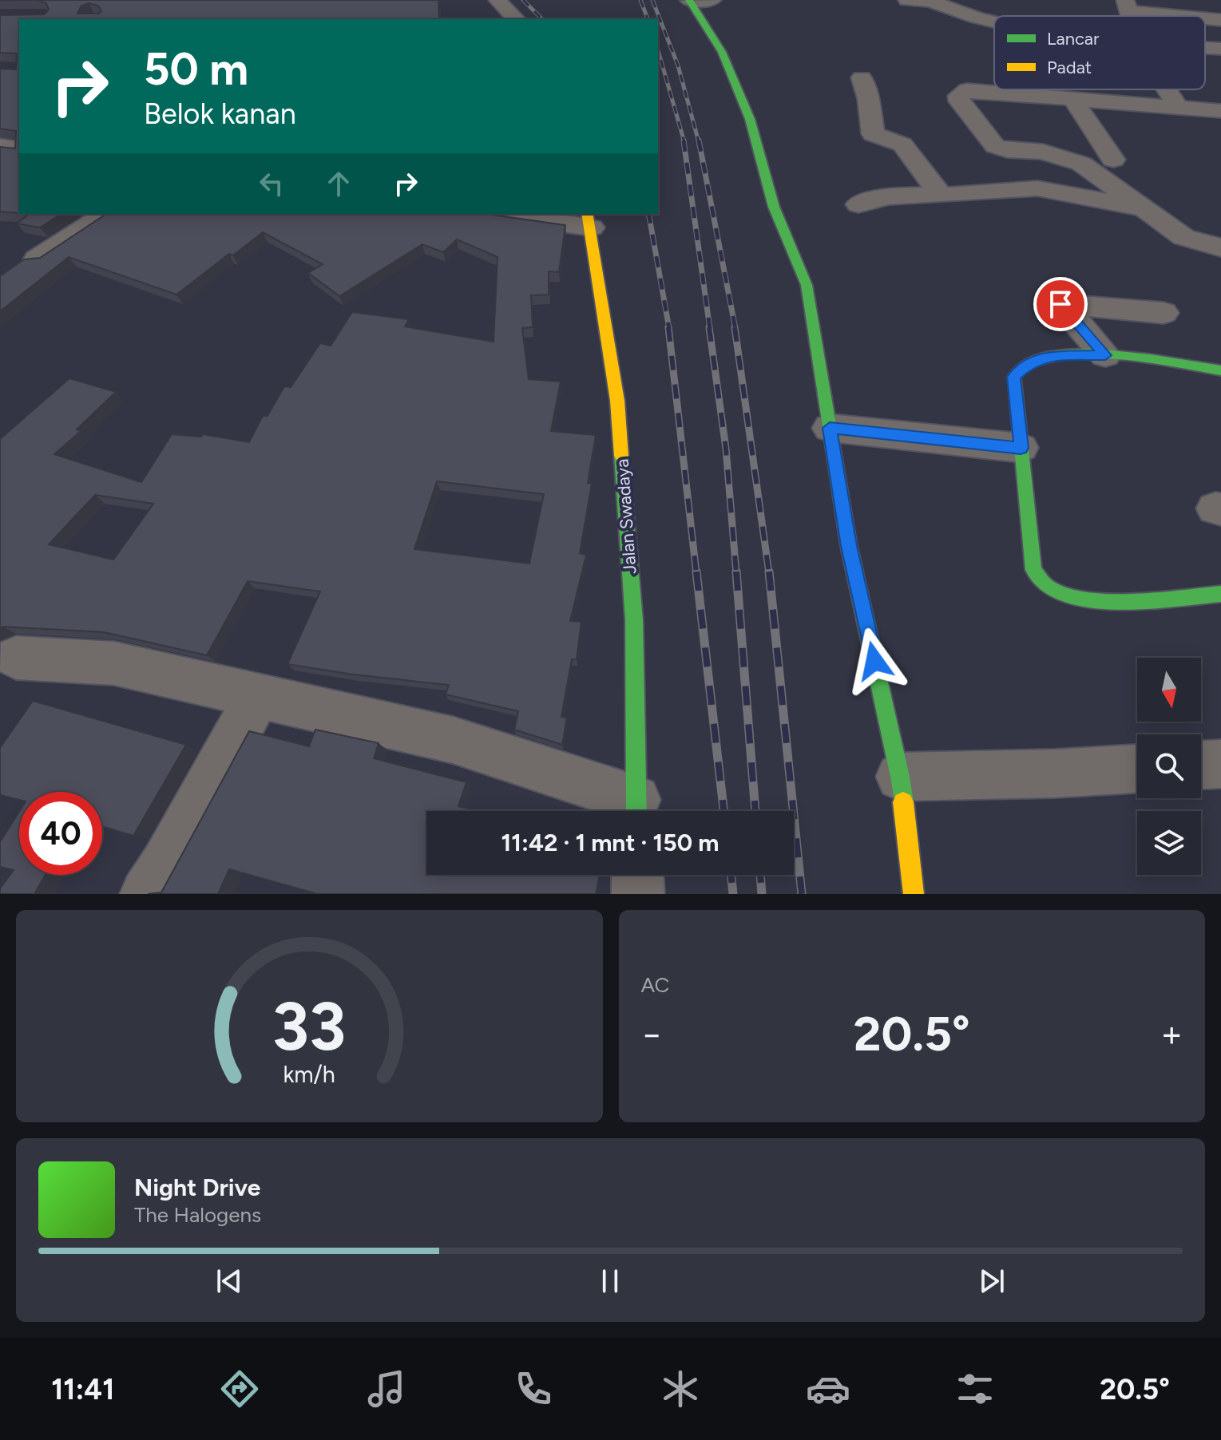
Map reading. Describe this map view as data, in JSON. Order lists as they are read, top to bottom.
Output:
{
  "streets": {
    "street": ["Jalan Swadaya"]
  },
  "legend": ["Lancar", "Padat"],
  "north": "bottom",
  "page": {
    "turn": ["50 m", "Belok kanan"],
    "limit": "40",
    "trip": "11:42 · 1 mnt · 150 m",
    "tile": "AC",
    "heat": ["−", "20.5°", "+"],
    "song": ["Night Drive", "The Halogens"],
    "tabs": ["11:41", "20.5°"],
    "gauge": ["33", "km/h"]
  }
}
